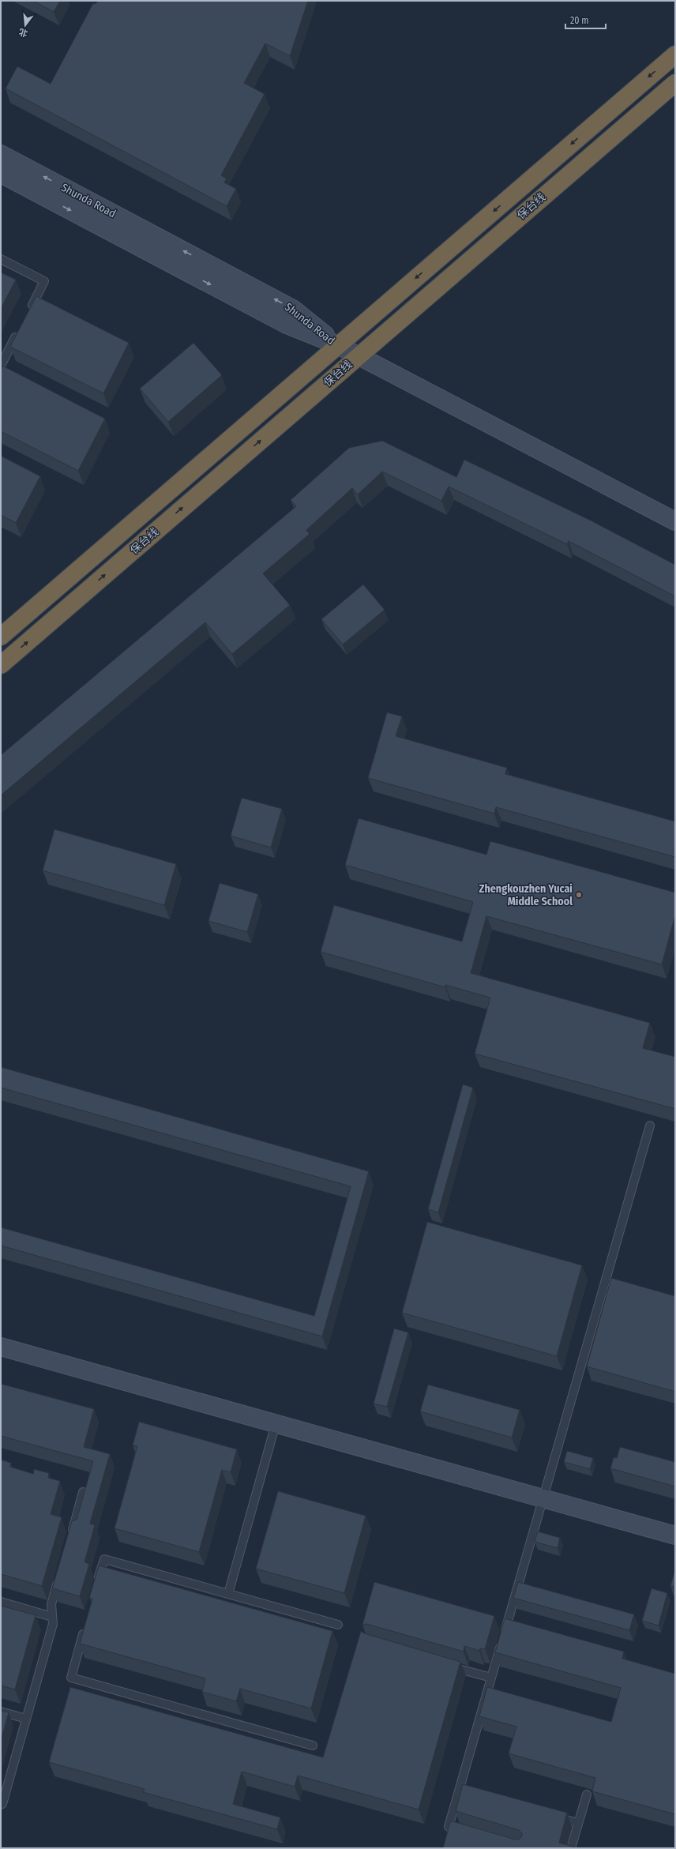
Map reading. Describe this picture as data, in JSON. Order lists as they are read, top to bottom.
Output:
{
  "streets": {
    "highway": ["保台线"],
    "street": ["Shunda Road"]
  },
  "crossings": [
    ["Shunda Road", "保台线"]
  ],
  "places": ["Zhengkouzhen Yucai Middle School"],
  "scale_bar": "20 m",
  "north": "bottom"
}
